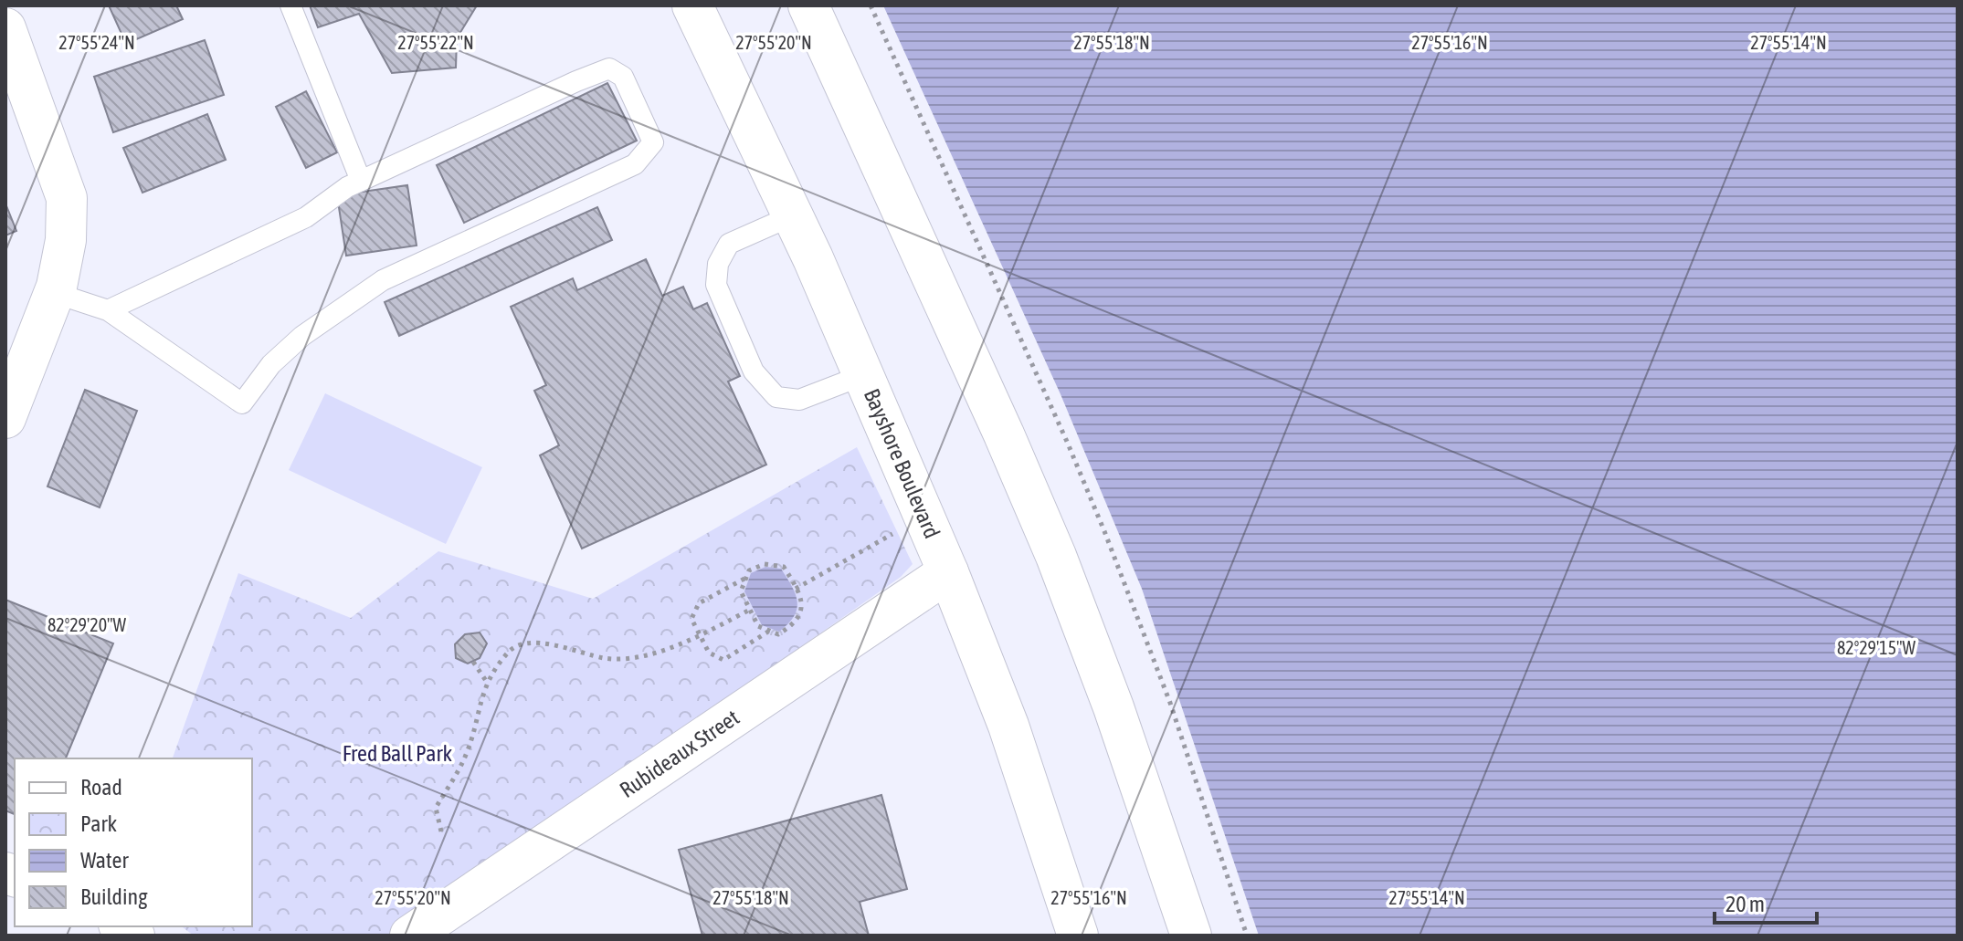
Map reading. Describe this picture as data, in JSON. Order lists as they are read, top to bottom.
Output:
{
  "streets": {
    "main road": ["Bayshore Boulevard", "Rubideaux Street"]
  },
  "crossings": [
    ["Bayshore Boulevard", "Rubideaux Street"]
  ],
  "parks": ["Fred Ball Park"],
  "legend": [
    "Road",
    "Park",
    "Water",
    "Building"
  ],
  "scale_bar": "20 m",
  "coordinates": [
    "27°55'24\"N",
    "27°55'22\"N",
    "27°55'20\"N",
    "27°55'18\"N",
    "27°55'16\"N",
    "27°55'14\"N",
    "82°29'20\"W",
    "82°29'15\"W"
  ]
}
